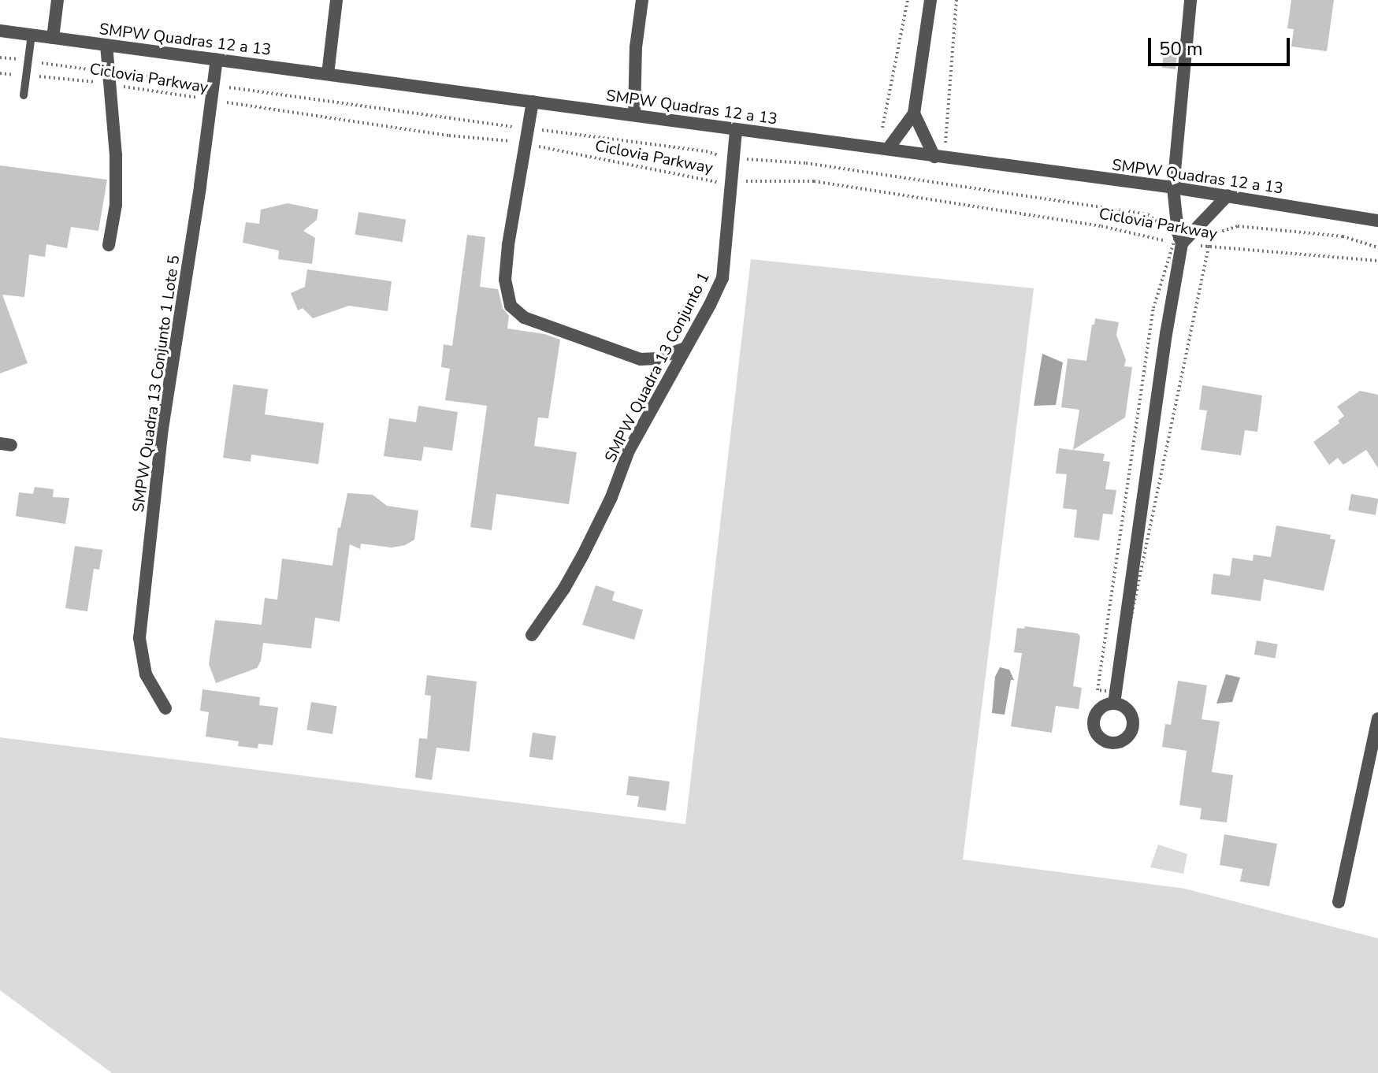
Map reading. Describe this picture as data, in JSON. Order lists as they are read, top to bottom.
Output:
{
  "streets": {
    "street": ["SMPW Quadras 12 a 13", "SMPW Quadra 13 Conjunto 1", "SMPW Quadra 13 Conjunto 1 Lote 5"],
    "path": ["Ciclovia Parkway"]
  },
  "crossings": [
    ["SMPW Quadras 12 a 13", "SMPW Quadra 13 Conjunto 1"],
    ["SMPW Quadras 12 a 13", "SMPW Quadra 13 Conjunto 1 Lote 5"],
    ["Ciclovia Parkway", "SMPW Quadra 13 Conjunto 1"],
    ["Ciclovia Parkway", "SMPW Quadra 13 Conjunto 1 Lote 5"]
  ],
  "scale_bar": "50 m"
}
